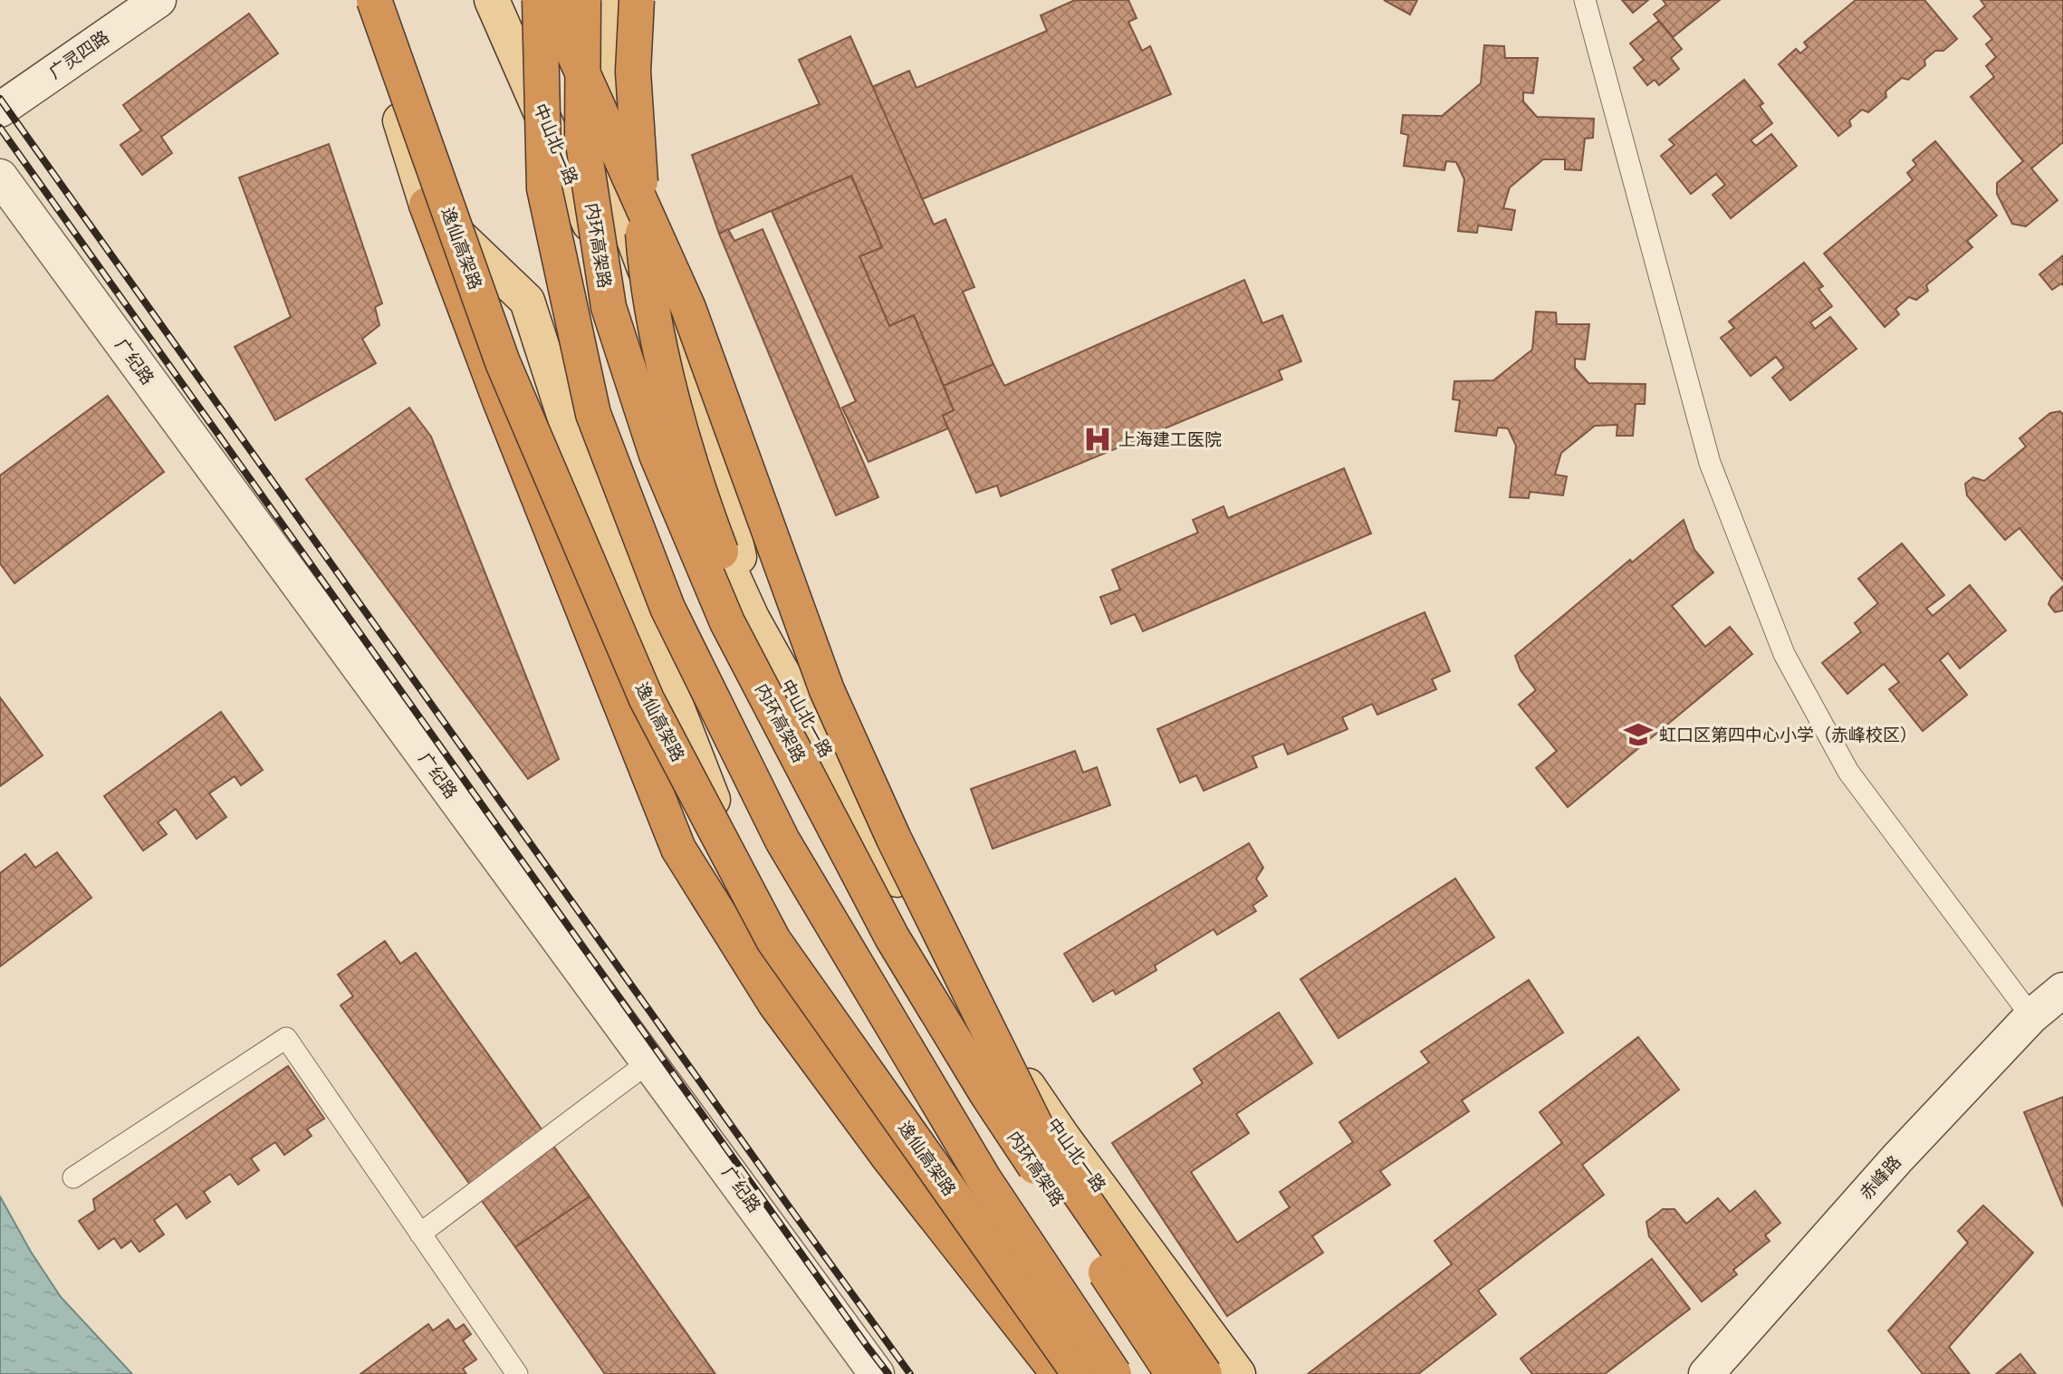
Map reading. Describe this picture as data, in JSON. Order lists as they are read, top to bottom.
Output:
{
  "streets": {
    "highway": ["内环高架路", "逸仙高架路"],
    "main road": ["中山北一路"],
    "street": ["广灵四路", "广纪路", "赤峰路"]
  },
  "crossings": [
    ["中山北一路", "内环高架路"]
  ],
  "places": {
    "hospital": ["上海建工医院"],
    "school or university": ["虹口区第四中心小学（赤峰校区）"]
  }
}
